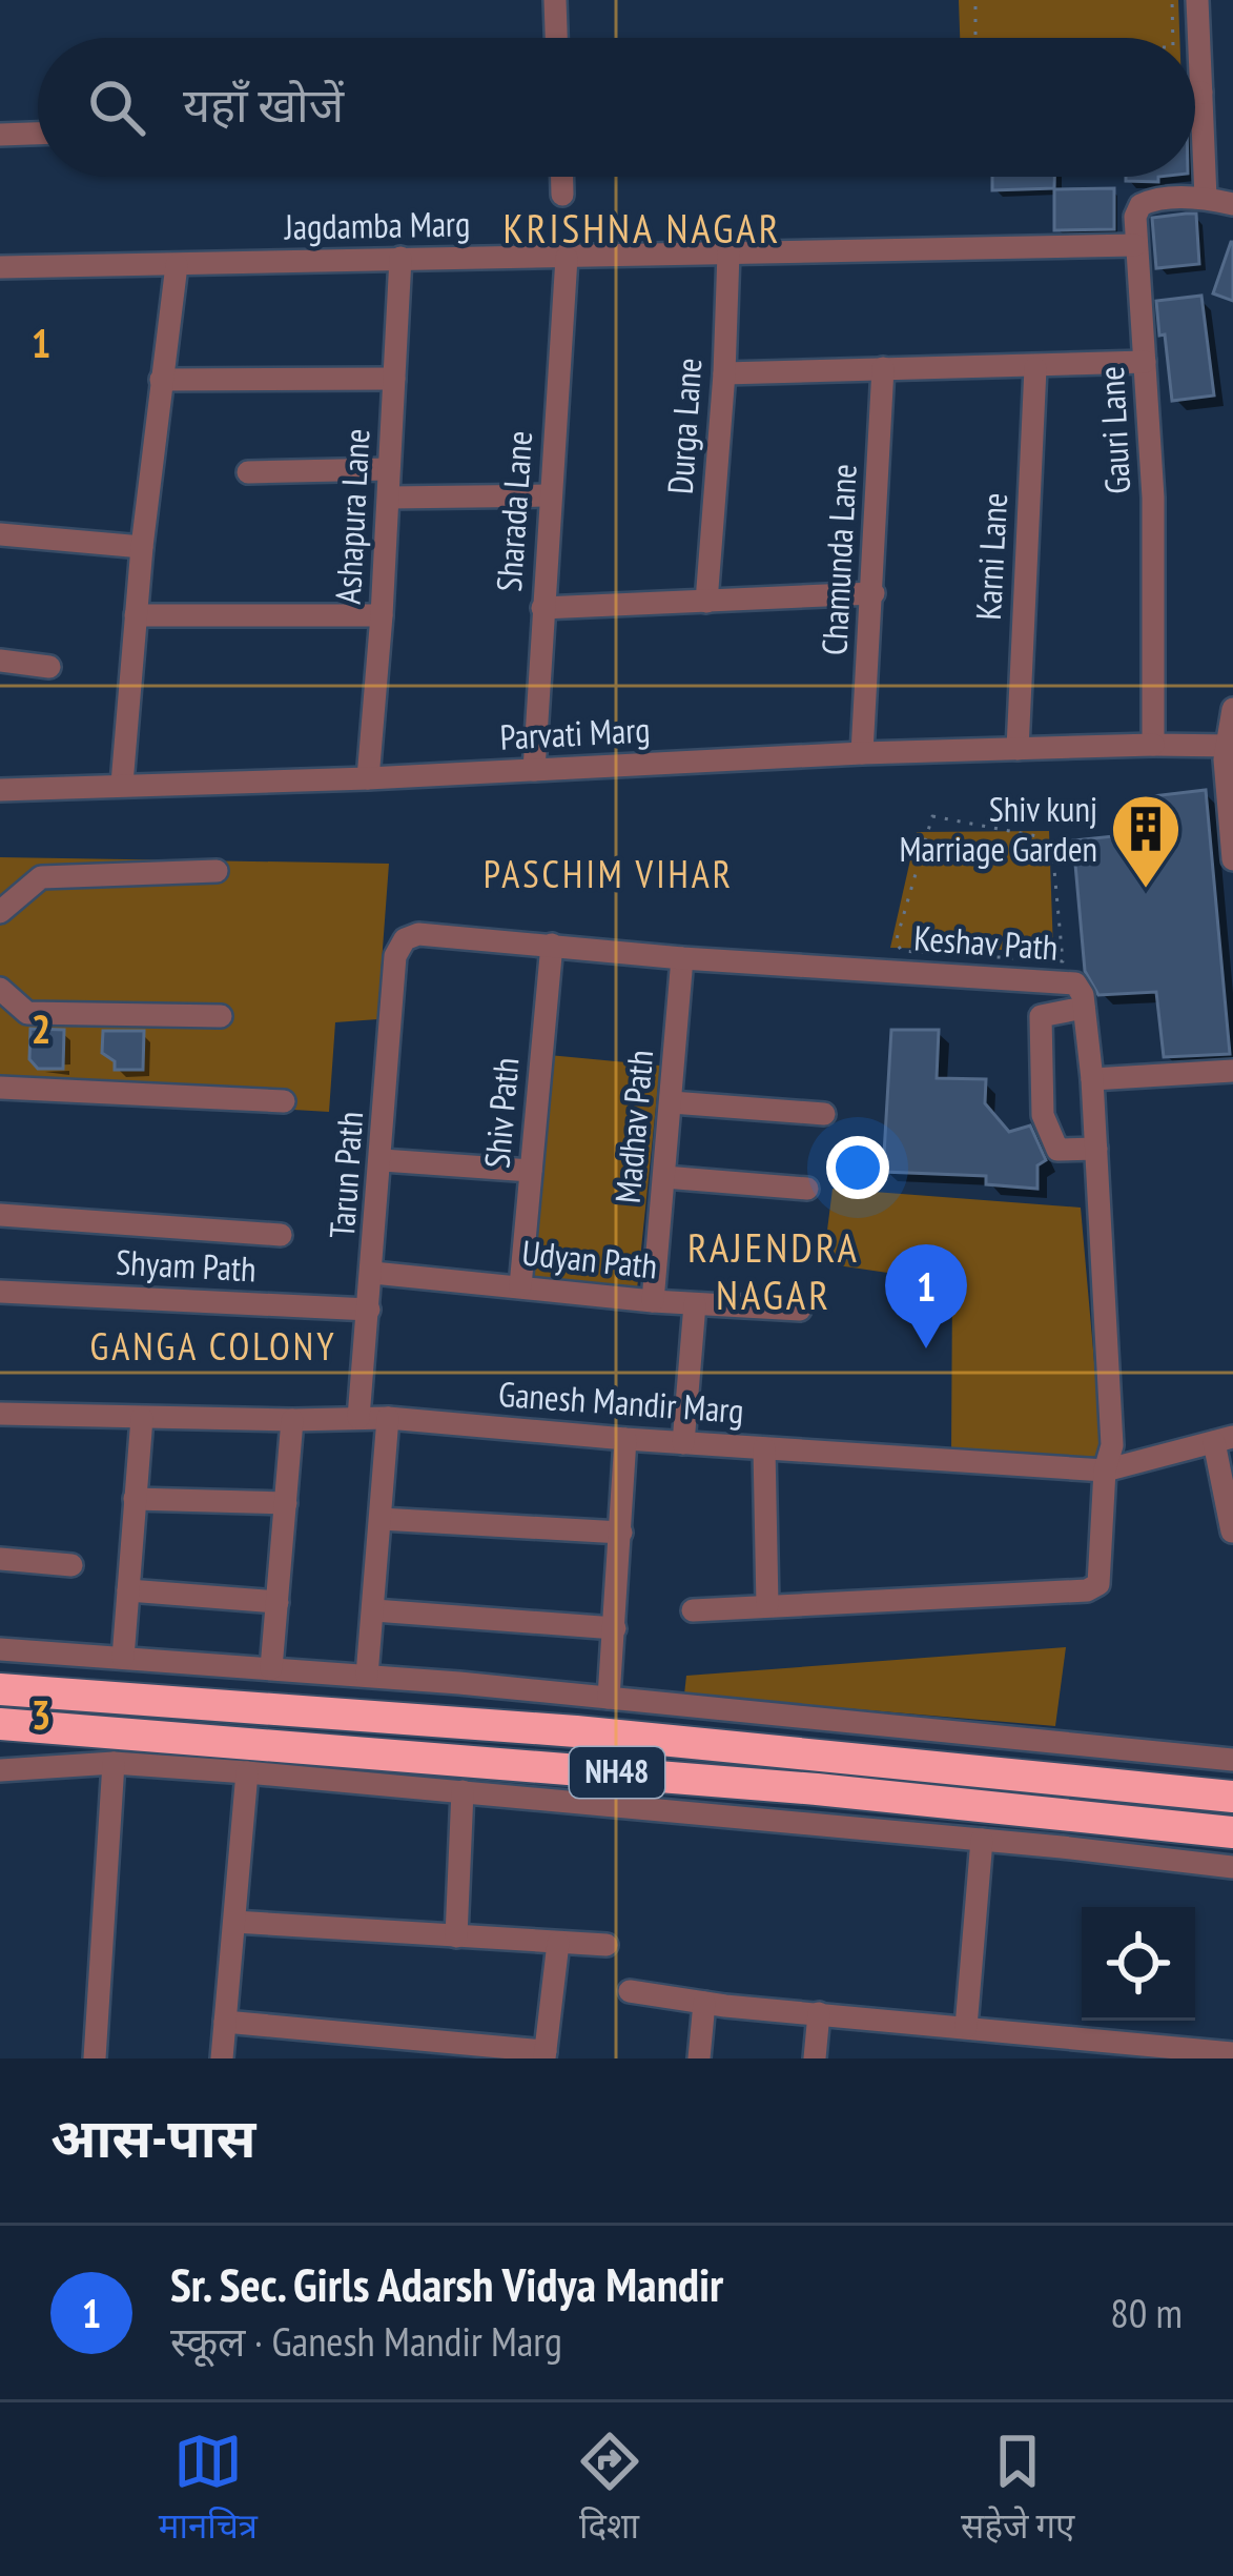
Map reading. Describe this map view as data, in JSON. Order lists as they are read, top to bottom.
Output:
{
  "streets": {
    "highway": ["NH48"],
    "street": [
      "Jagdamba Marg",
      "Durga Lane",
      "Gauri Lane",
      "Sharada Lane",
      "Ashapura Lane",
      "Karni Lane",
      "Chamunda Lane",
      "Parvati Marg",
      "Keshav Path",
      "Shiv Path",
      "Madhav Path",
      "Tarun Path",
      "Udyan Path",
      "Shyam Path",
      "Ganesh Mandir Marg"
    ]
  },
  "crossings": [
    ["Jagdamba Marg", "Durga Lane"],
    ["Jagdamba Marg", "Gauri Lane"],
    ["Jagdamba Marg", "Sharada Lane"],
    ["Jagdamba Marg", "Ashapura Lane"],
    ["Gauri Lane", "Parvati Marg"],
    ["Sharada Lane", "Parvati Marg"],
    ["Ashapura Lane", "Parvati Marg"],
    ["Karni Lane", "Parvati Marg"],
    ["Chamunda Lane", "Parvati Marg"],
    ["Keshav Path", "Shiv Path"],
    ["Keshav Path", "Madhav Path"],
    ["Keshav Path", "Tarun Path"],
    ["Keshav Path", "Ganesh Mandir Marg"],
    ["Shiv Path", "Udyan Path"],
    ["Madhav Path", "Udyan Path"],
    ["Tarun Path", "Udyan Path"],
    ["Tarun Path", "Shyam Path"],
    ["Tarun Path", "Ganesh Mandir Marg"]
  ],
  "districts": [
    "KRISHNA NAGAR",
    "PASCHIM VIHAR",
    "RAJENDRA NAGAR",
    "GANGA COLONY"
  ],
  "places": {
    "building": ["Shiv kunj Marriage Garden"]
  },
  "page": {
    "search": "यहाँ खोजें",
    "pins": "1",
    "heading": "आस-पास",
    "list": [
      {
        "mark": "1",
        "name": "Sr. Sec. Girls Adarsh Vidya Mandir",
        "note": "स्कूल · Ganesh Mandir Marg",
        "value": "80 m"
      }
    ],
    "nav": ["मानचित्र", "दिशा", "सहेजे गए"]
  },
  "grid": {
    "rows": ["1", "2", "3"]
  }
}
